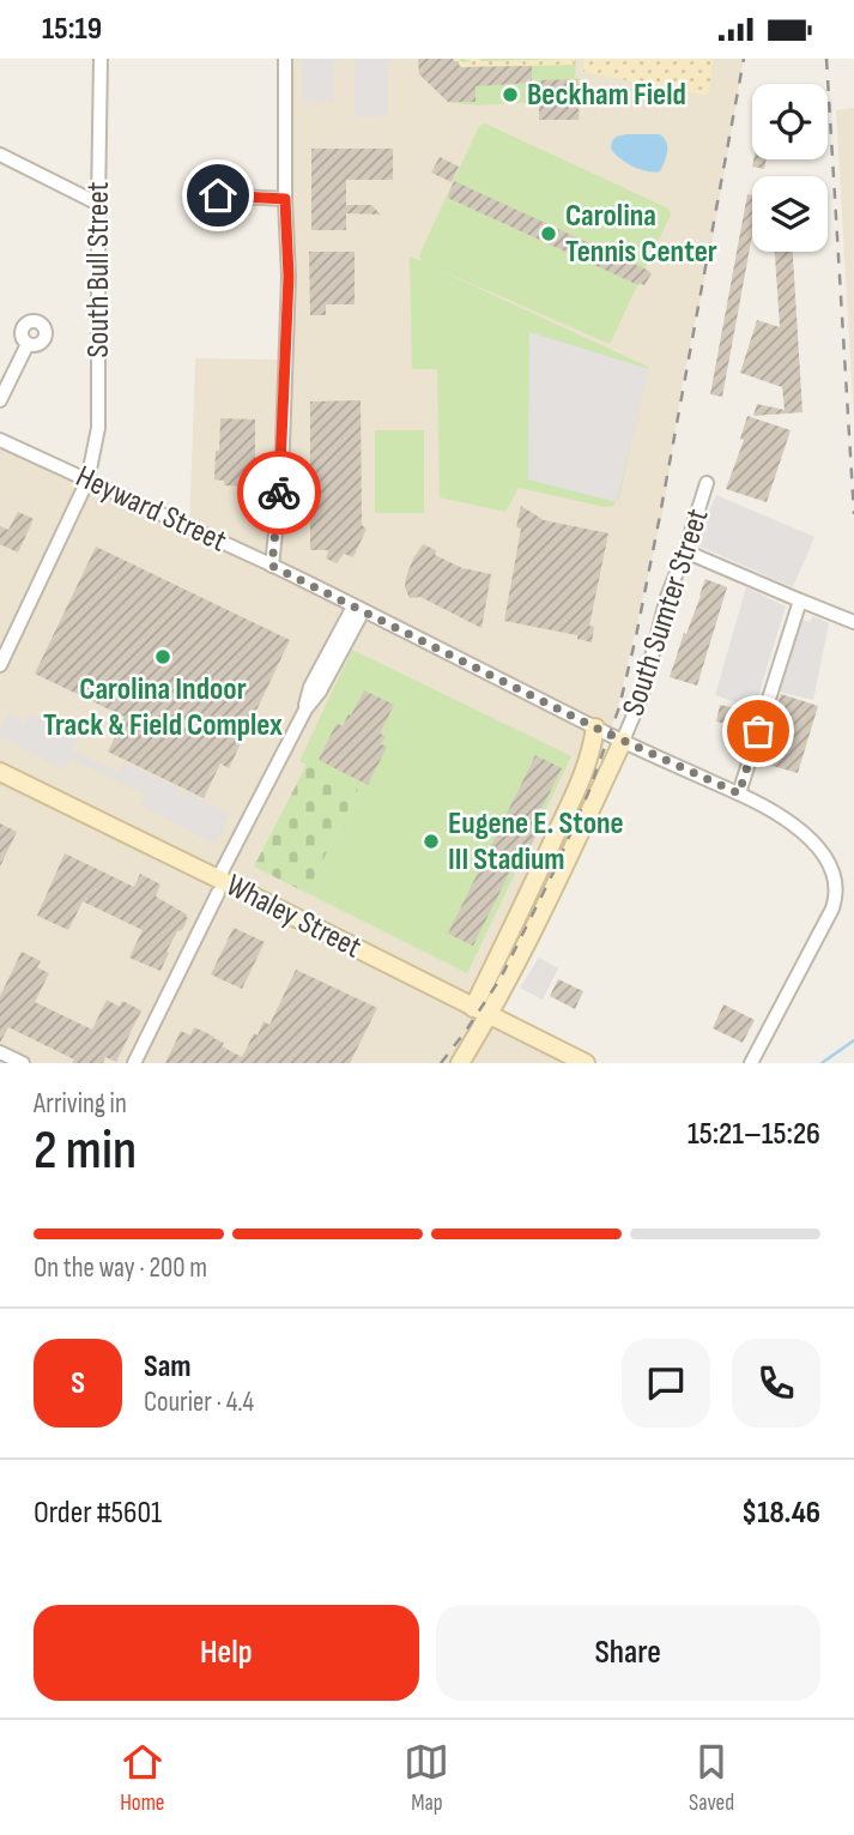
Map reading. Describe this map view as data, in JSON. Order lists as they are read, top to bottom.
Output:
{
  "streets": {
    "street": [
      "South Bull Street",
      "Heyward Street",
      "South Sumter Street",
      "Whaley Street"
    ]
  },
  "crossings": [
    ["South Bull Street", "Heyward Street"],
    ["Heyward Street", "South Sumter Street"]
  ],
  "places": [
    "Beckham Field",
    "Carolina Tennis Center",
    "Carolina Indoor Track & Field Complex",
    "Eugene E. Stone III Stadium"
  ],
  "page": {
    "status": "15:19",
    "heading": ["2 min", "Arriving in", "15:21–15:26"],
    "panel": [
      "Sam",
      "Courier · 4.4",
      "Order #5601",
      "$18.46"
    ],
    "bar": "On the way · 200 m",
    "round": "S",
    "buttons": ["Help", "Share"],
    "tabs": ["Home", "Map", "Saved"]
  }
}
